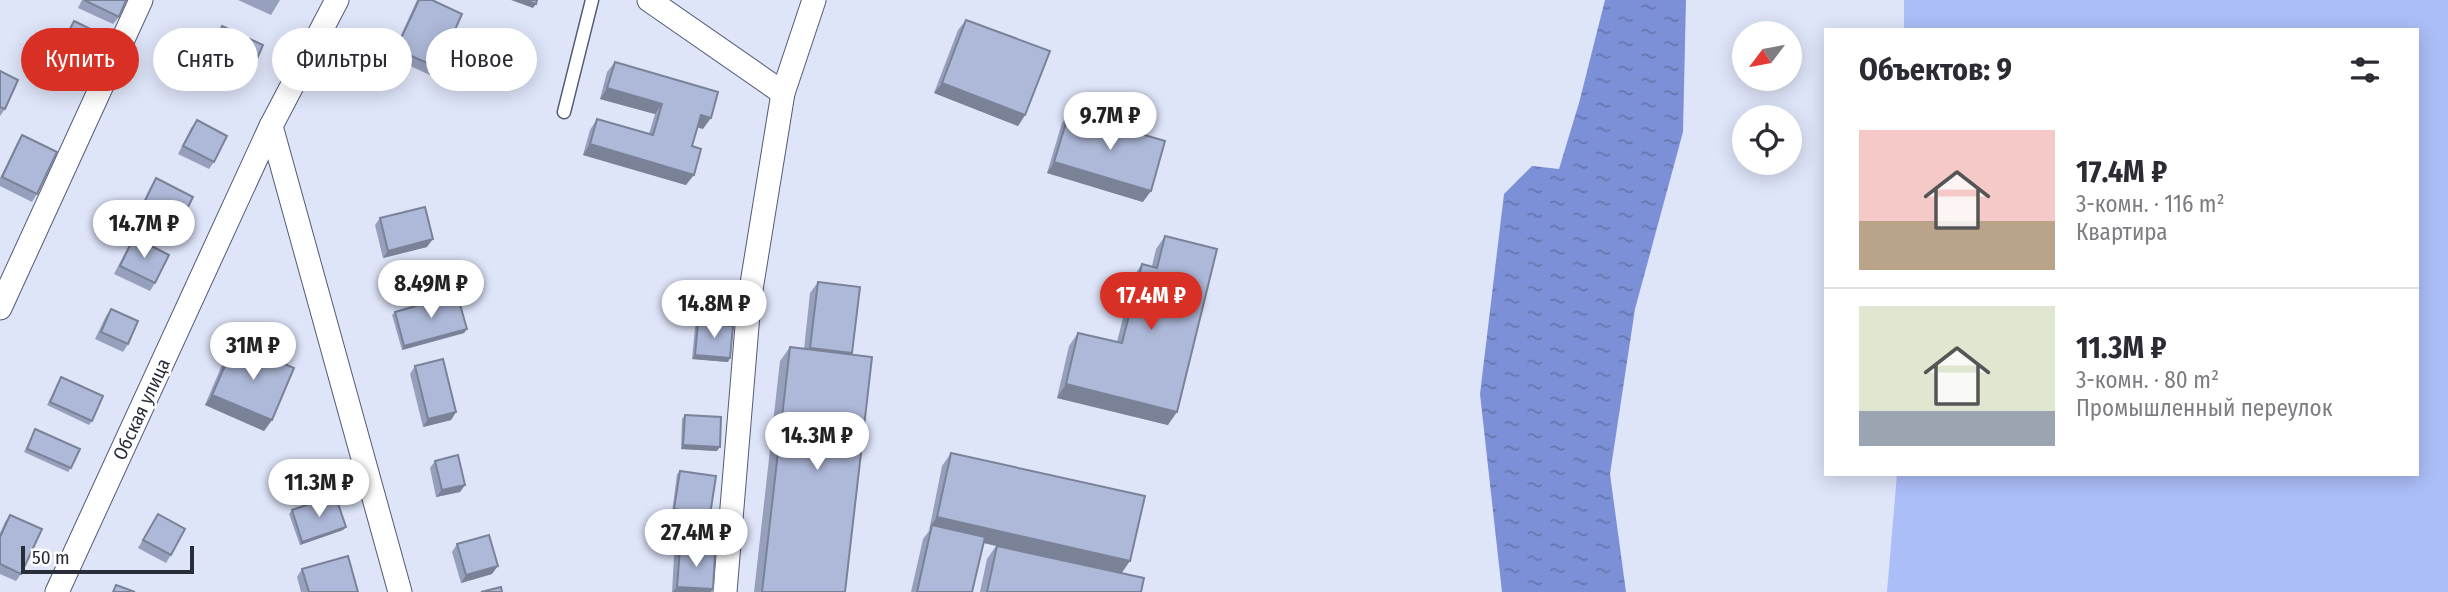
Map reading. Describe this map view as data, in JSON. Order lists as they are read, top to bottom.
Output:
{
  "streets": {
    "street": ["Обская улица"]
  },
  "scale_bar": "50 m",
  "north": "bottom left",
  "page": {
    "chip": [
      "Купить",
      "Снять",
      "Фильтры",
      "Новое"
    ],
    "heading": "Объектов: 9",
    "price": [
      "9.7M ₽",
      "14.7M ₽",
      "8.49M ₽",
      "17.4M ₽",
      "14.8M ₽",
      "31M ₽",
      "14.3M ₽",
      "11.3M ₽",
      "27.4M ₽"
    ],
    "list": [
      {
        "name": "17.4M ₽",
        "note": "3-комн. · 116 m² · Квартира"
      },
      {
        "name": "11.3M ₽",
        "note": "3-комн. · 80 m² · Промышленный переулок"
      }
    ],
    "scale": "50 m"
  }
}
